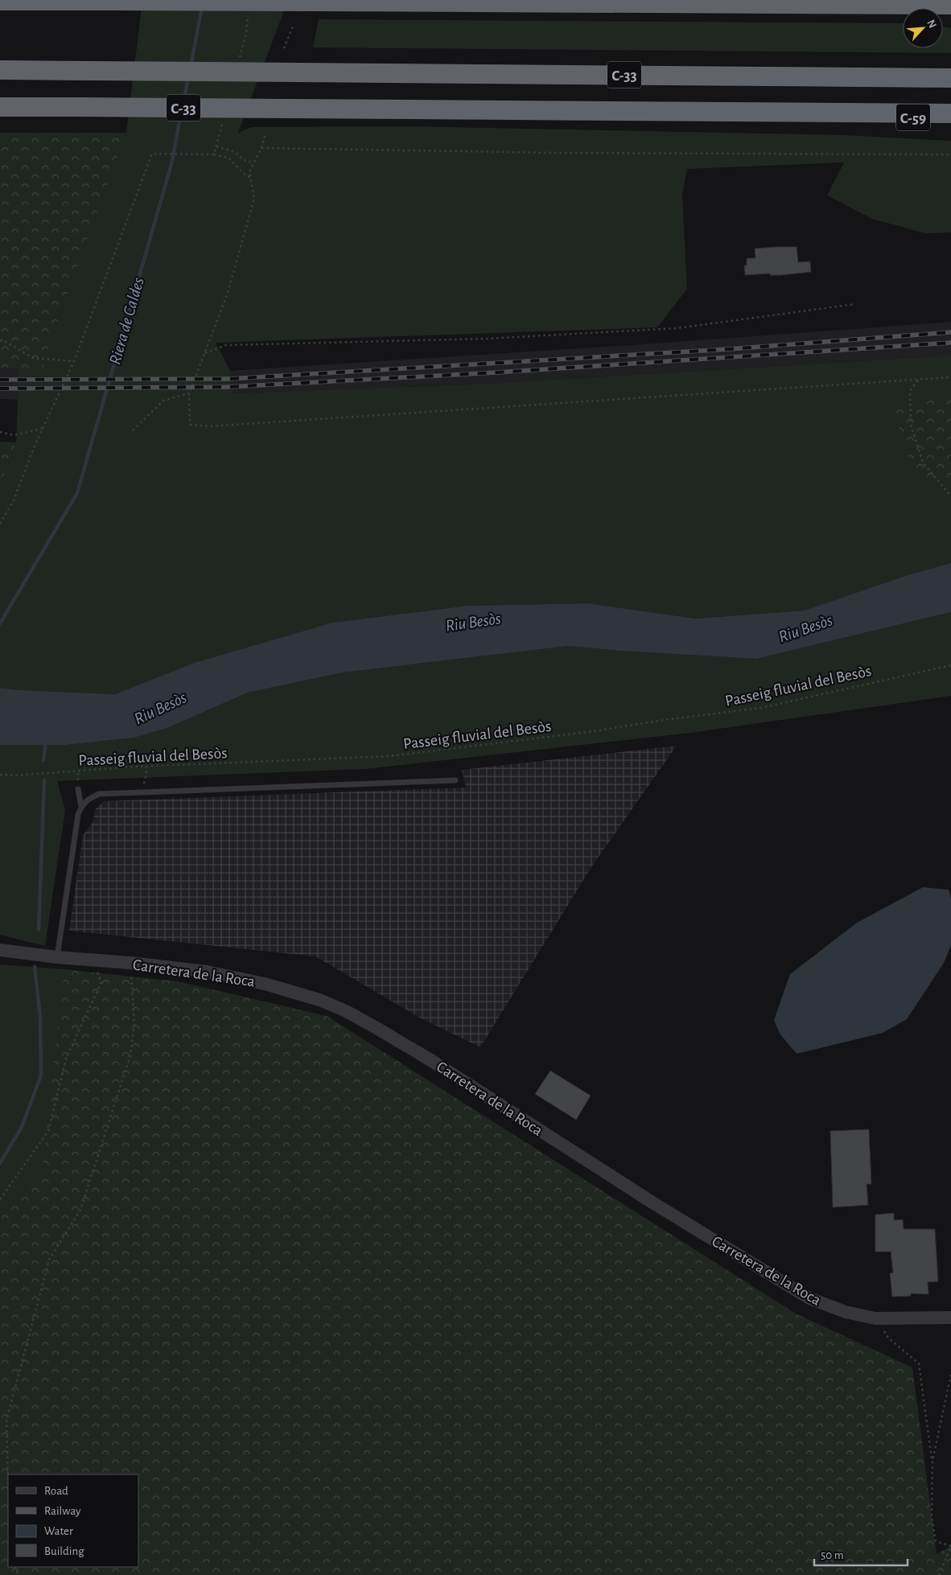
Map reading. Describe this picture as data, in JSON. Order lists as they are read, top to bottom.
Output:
{
  "streets": {
    "highway": ["C-33", "C-59"],
    "street": ["Carretera de la Roca"],
    "path": ["Passeig fluvial del Besòs"]
  },
  "crossings": [
    ["C-33", "C-59"]
  ],
  "water": ["Riera de Caldes", "Riu Besòs"],
  "legend": [
    "Road",
    "Railway",
    "Water",
    "Building"
  ],
  "scale_bar": "50 m",
  "north": "top right"
}
